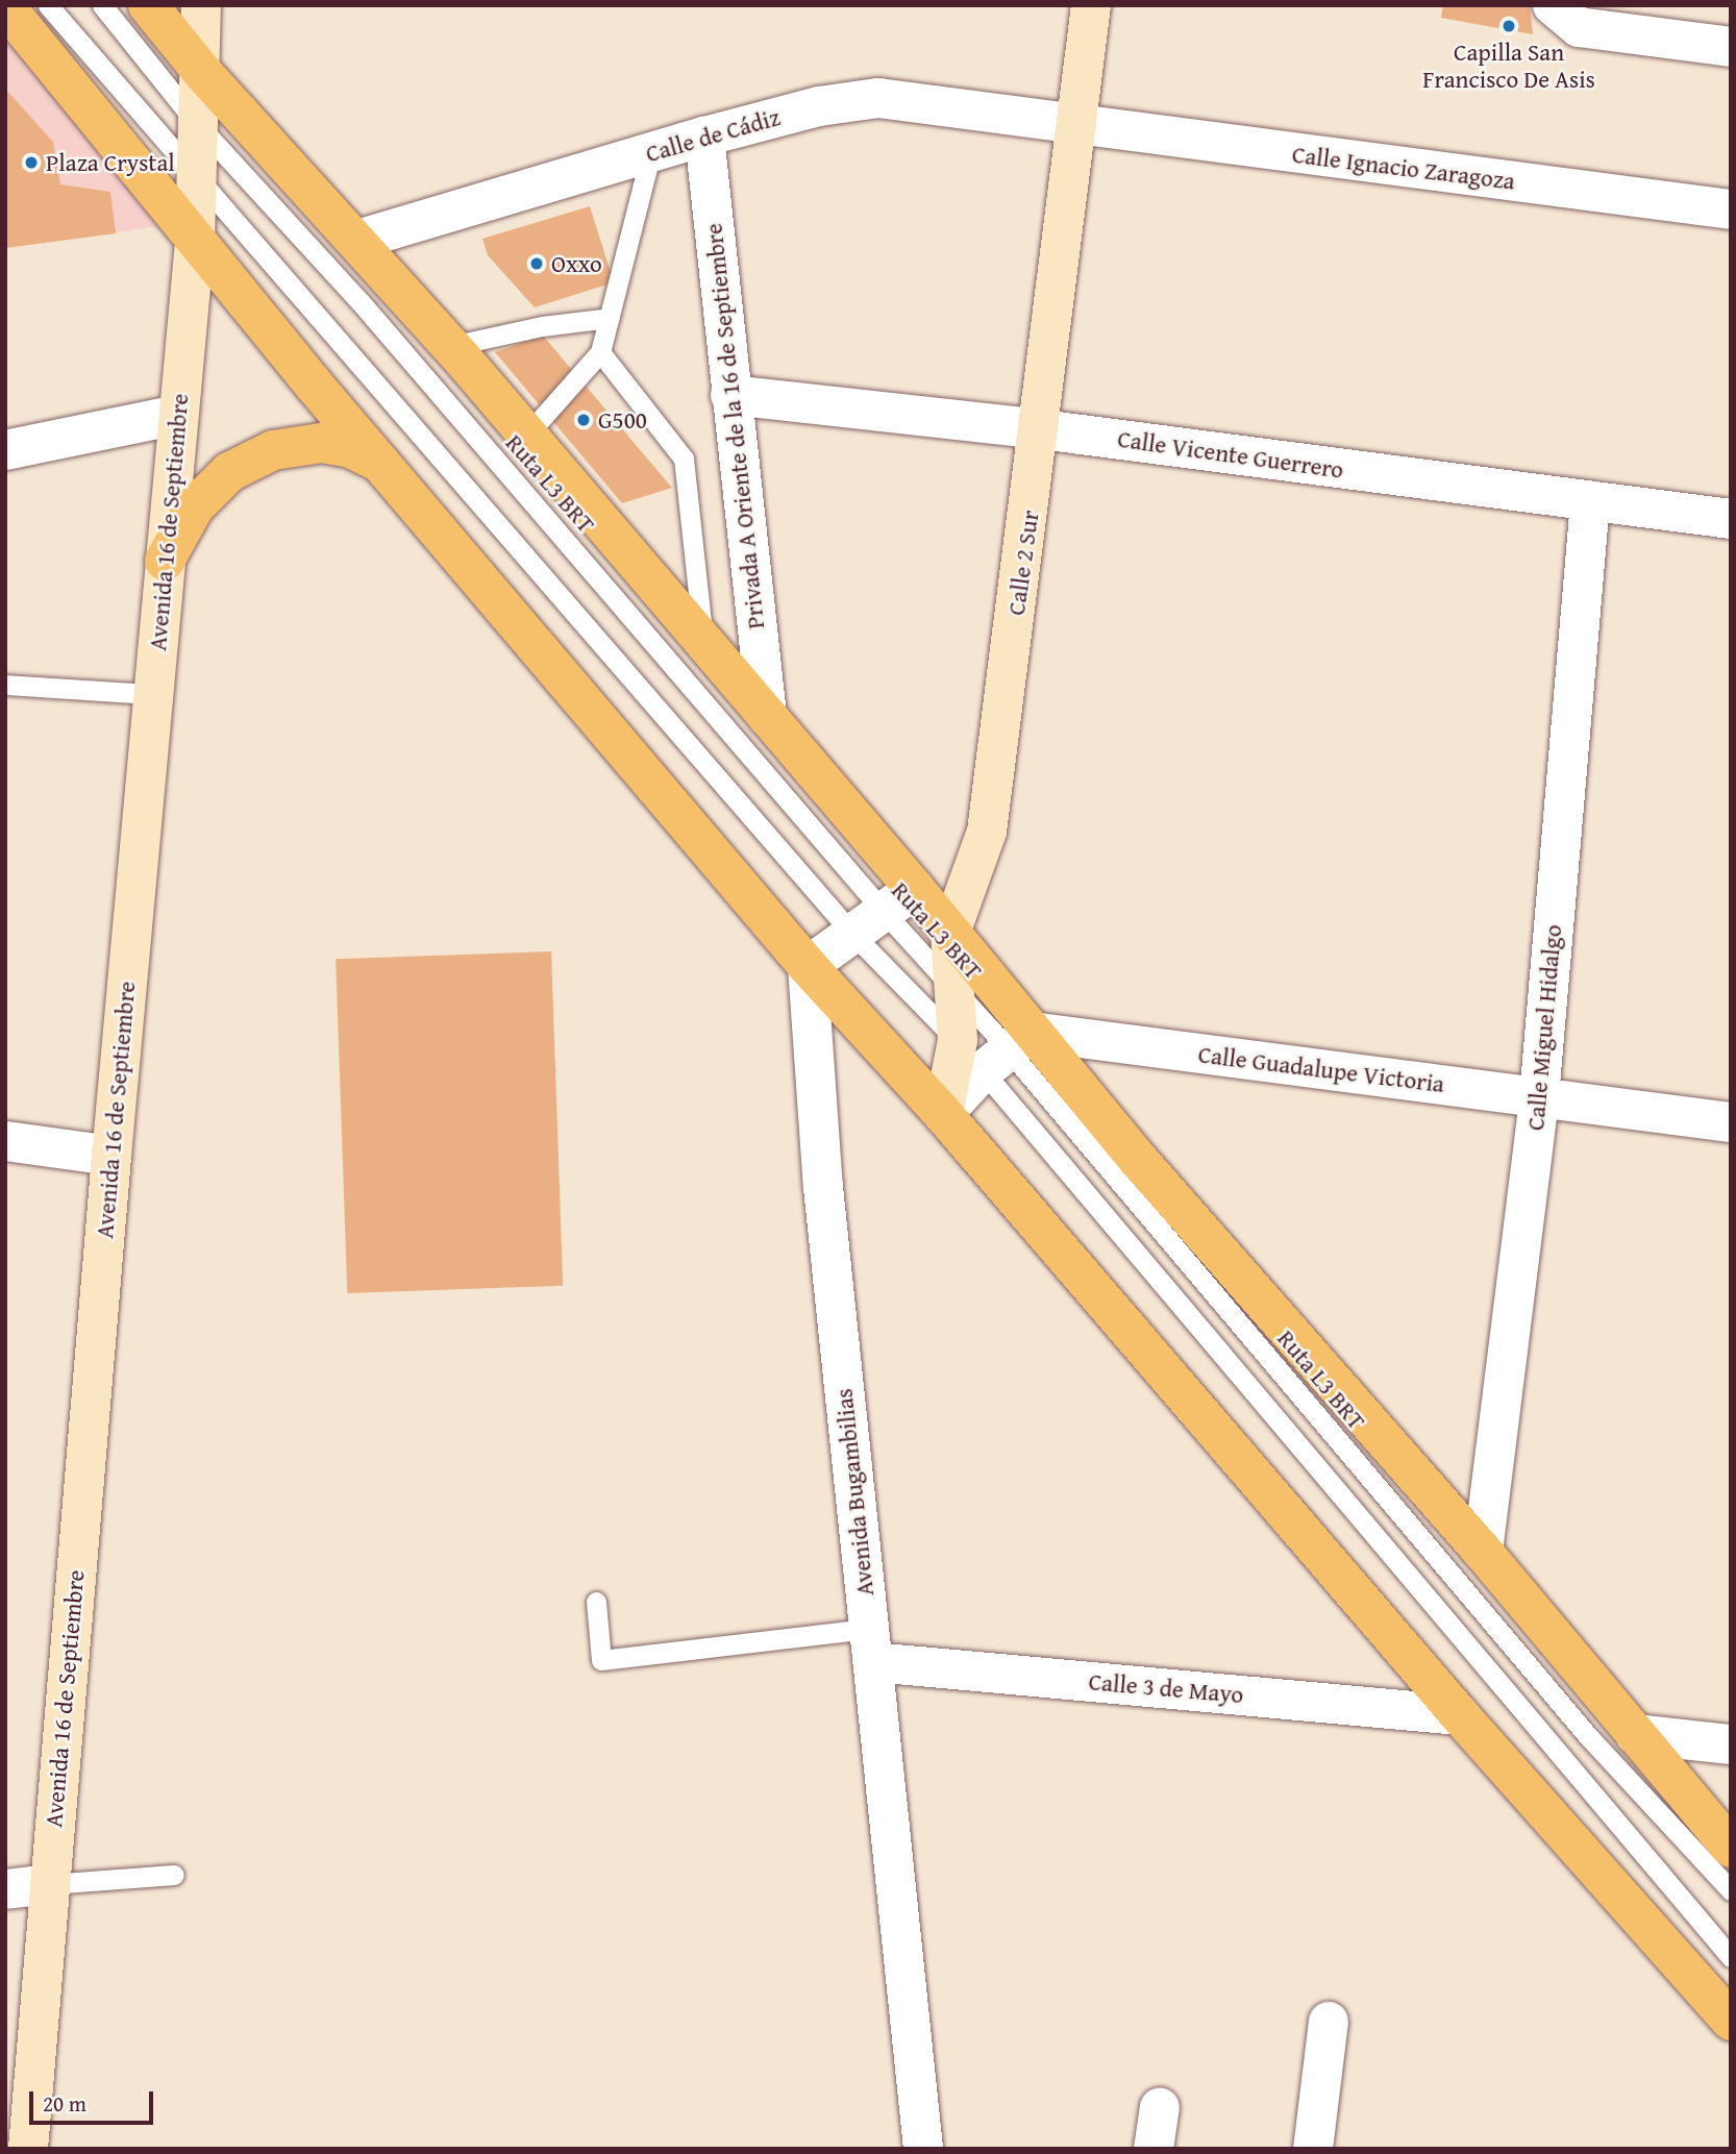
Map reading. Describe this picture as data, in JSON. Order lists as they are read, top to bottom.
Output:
{
  "streets": {
    "main road": ["Avenida 16 de Septiembre", "Calle 2 Sur"],
    "street": [
      "Calle de Cádiz",
      "Calle Ignacio Zaragoza",
      "Privada A Oriente de la 16 de Septiembre",
      "Calle Vicente Guerrero",
      "Calle Miguel Hidalgo",
      "Calle Guadalupe Victoria",
      "Avenida Bugambilias",
      "Calle 3 de Mayo"
    ],
    "lane": ["Ruta L3 BRT"]
  },
  "crossings": [
    ["Calle de Cádiz", "Calle Ignacio Zaragoza"],
    ["Calle de Cádiz", "Privada A Oriente de la 16 de Septiembre"],
    ["Calle de Cádiz", "Calle 2 Sur"],
    ["Calle Ignacio Zaragoza", "Calle 2 Sur"],
    ["Privada A Oriente de la 16 de Septiembre", "Calle Vicente Guerrero"],
    ["Calle Vicente Guerrero", "Calle 2 Sur"],
    ["Calle Vicente Guerrero", "Calle Miguel Hidalgo"],
    ["Ruta L3 BRT", "Avenida 16 de Septiembre"],
    ["Ruta L3 BRT", "Calle 2 Sur"],
    ["Ruta L3 BRT", "Calle Guadalupe Victoria"],
    ["Calle Miguel Hidalgo", "Calle Guadalupe Victoria"],
    ["Avenida Bugambilias", "Calle 3 de Mayo"]
  ],
  "places": [
    "Capilla San Francisco De Asis",
    "Plaza Crystal",
    "Oxxo",
    "G500"
  ],
  "scale_bar": "20 m"
}
